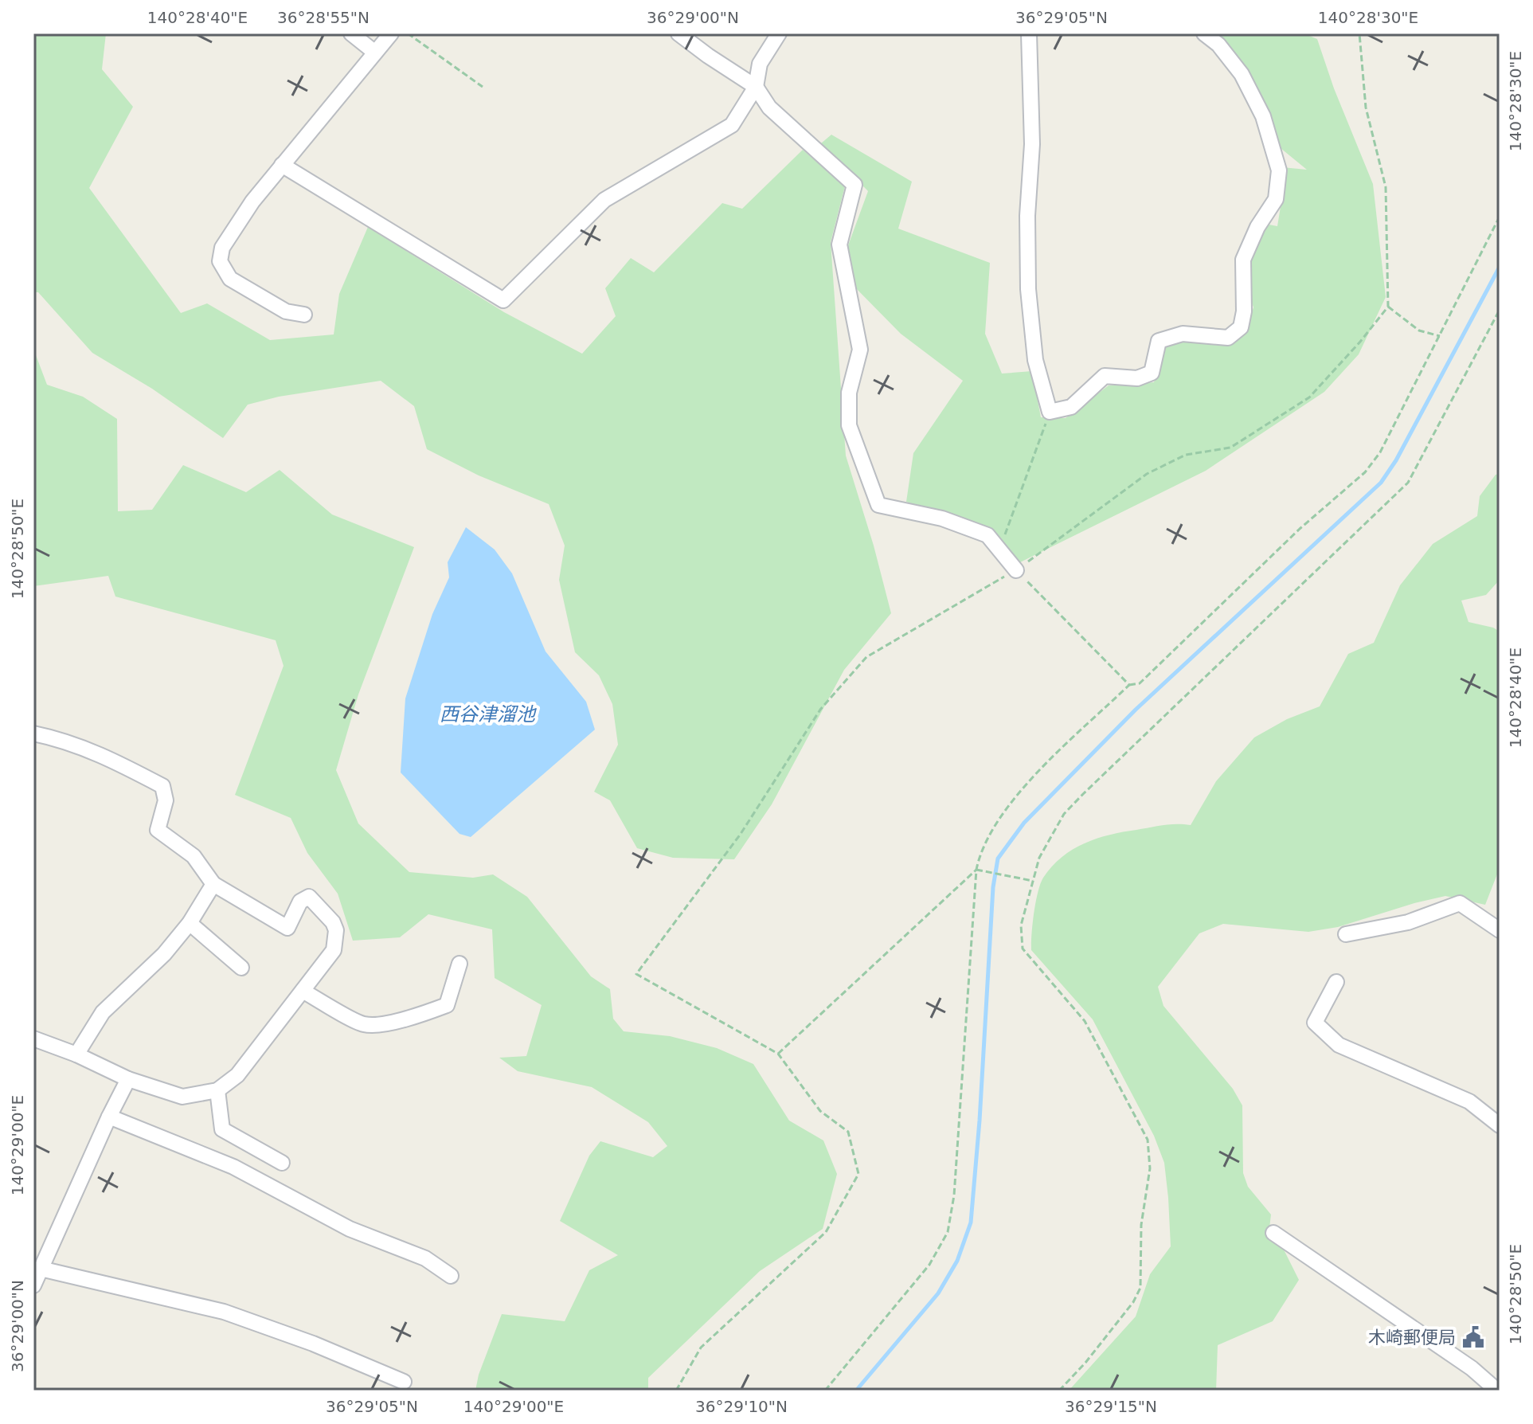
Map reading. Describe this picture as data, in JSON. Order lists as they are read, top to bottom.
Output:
{
  "water": ["西谷津溜池"],
  "places": {
    "public building": ["木崎郵便局"]
  },
  "coordinates": [
    "140°28'40\"E",
    "36°28'55\"N",
    "36°29'00\"N",
    "36°29'05\"N",
    "140°28'30\"E",
    "140°28'50\"E",
    "140°29'00\"E",
    "36°29'10\"N",
    "36°29'15\"N"
  ]
}
